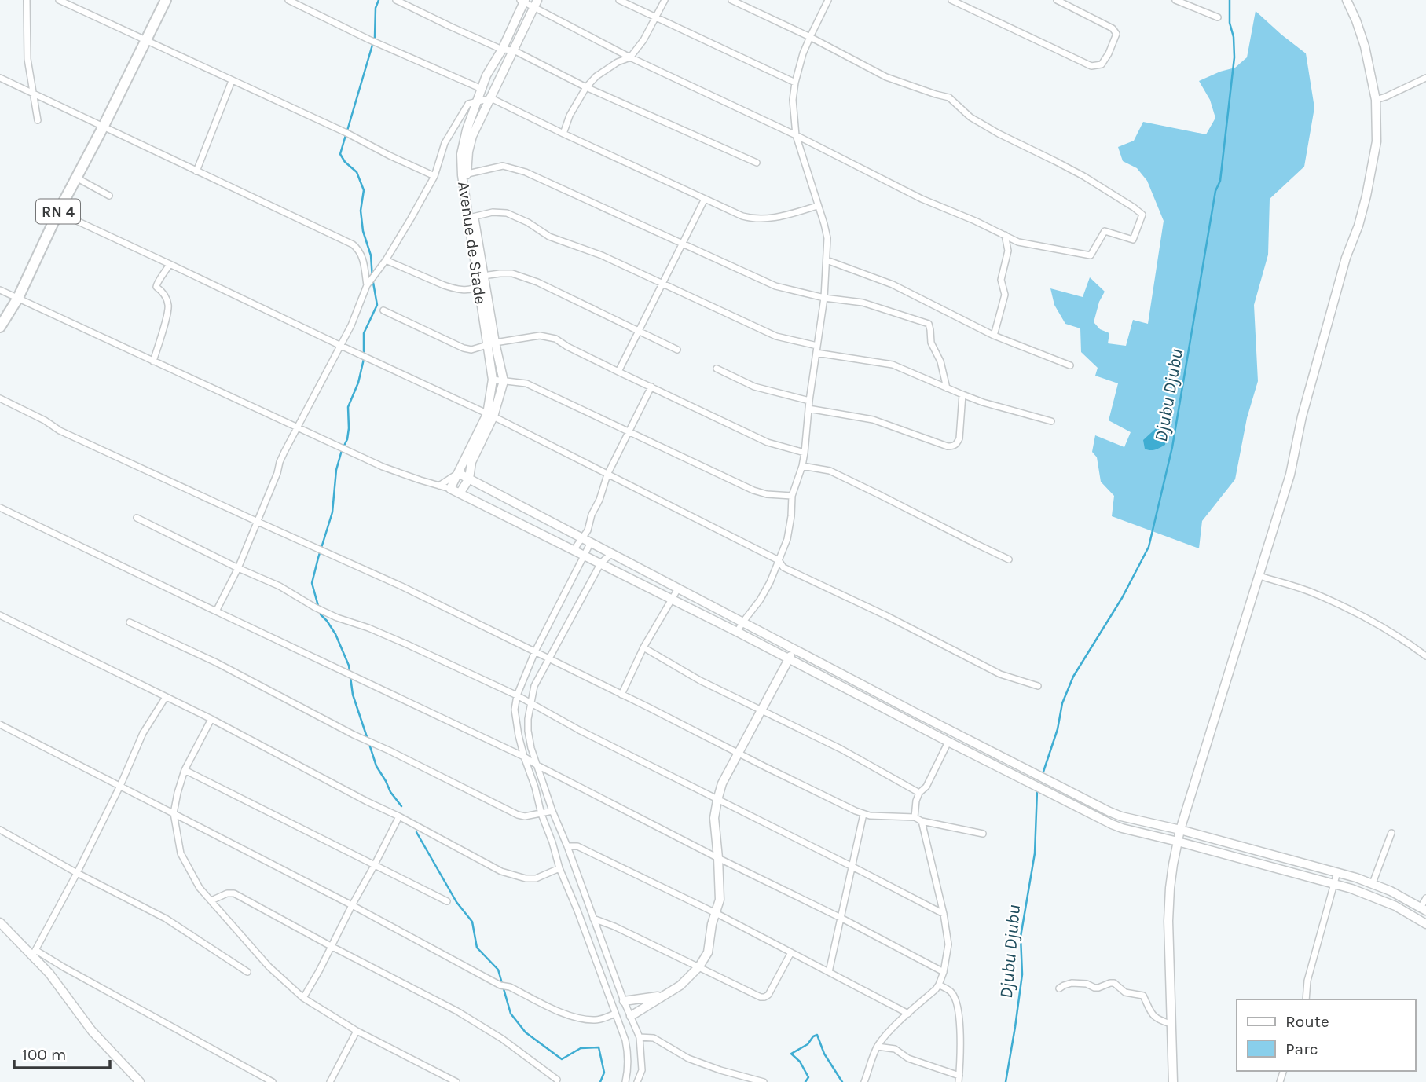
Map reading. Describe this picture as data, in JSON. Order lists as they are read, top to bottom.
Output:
{
  "streets": {
    "highway": ["RN 4"],
    "street": ["Avenue de Stade"]
  },
  "water": ["Djubu Djubu"],
  "legend": ["Route", "Parc"],
  "scale_bar": "100 m"
}
